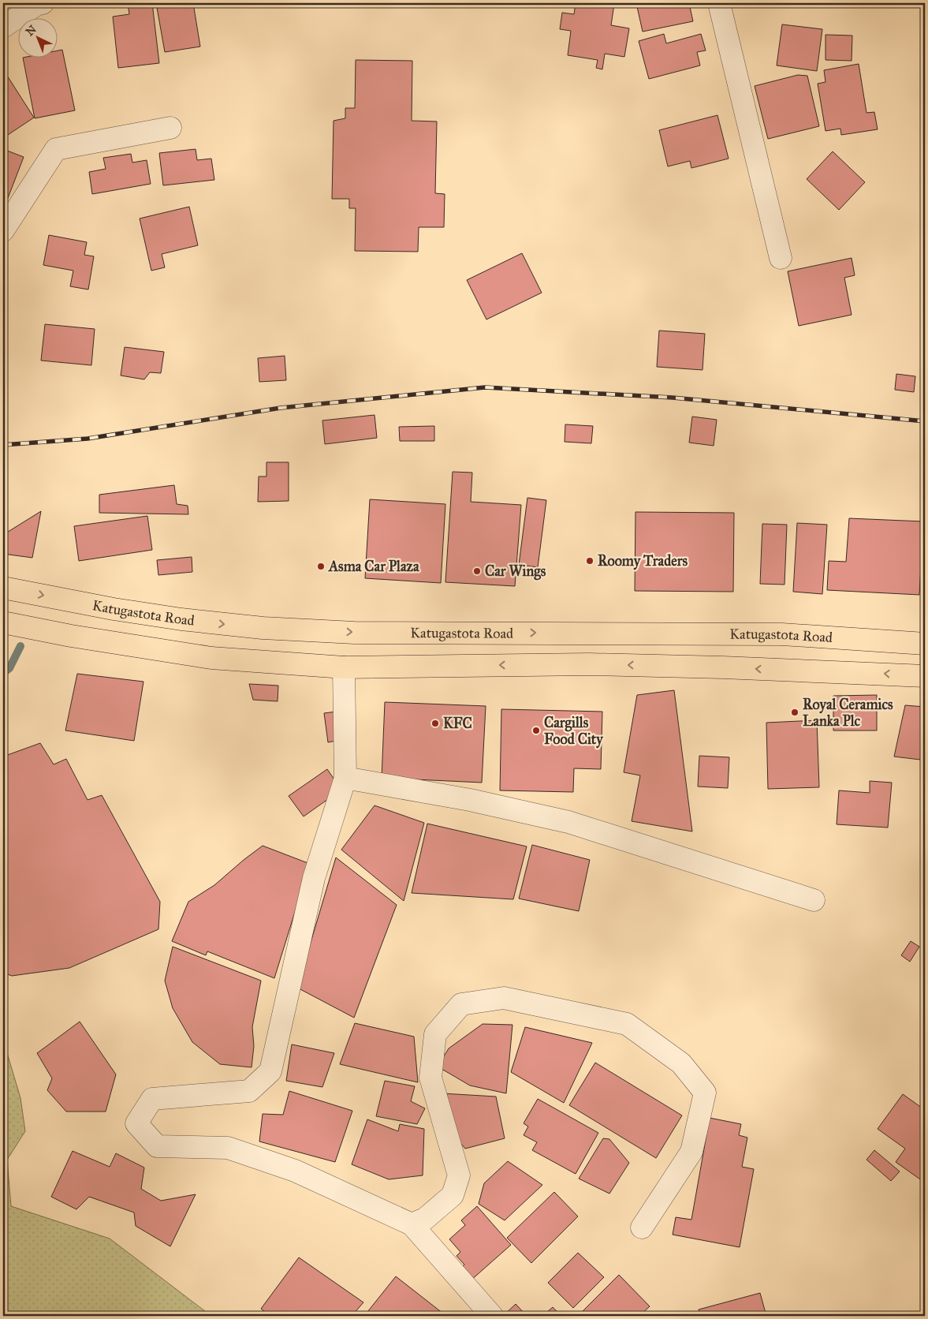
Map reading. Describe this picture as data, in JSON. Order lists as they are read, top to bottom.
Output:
{
  "streets": {
    "highway": ["Katugastota Road"]
  },
  "places": [
    "Roomy Traders",
    "Asma Car Plaza",
    "Car Wings",
    "Royal Ceramics Lanka Plc",
    "KFC",
    "Cargills Food City"
  ],
  "north": "top left"
}
